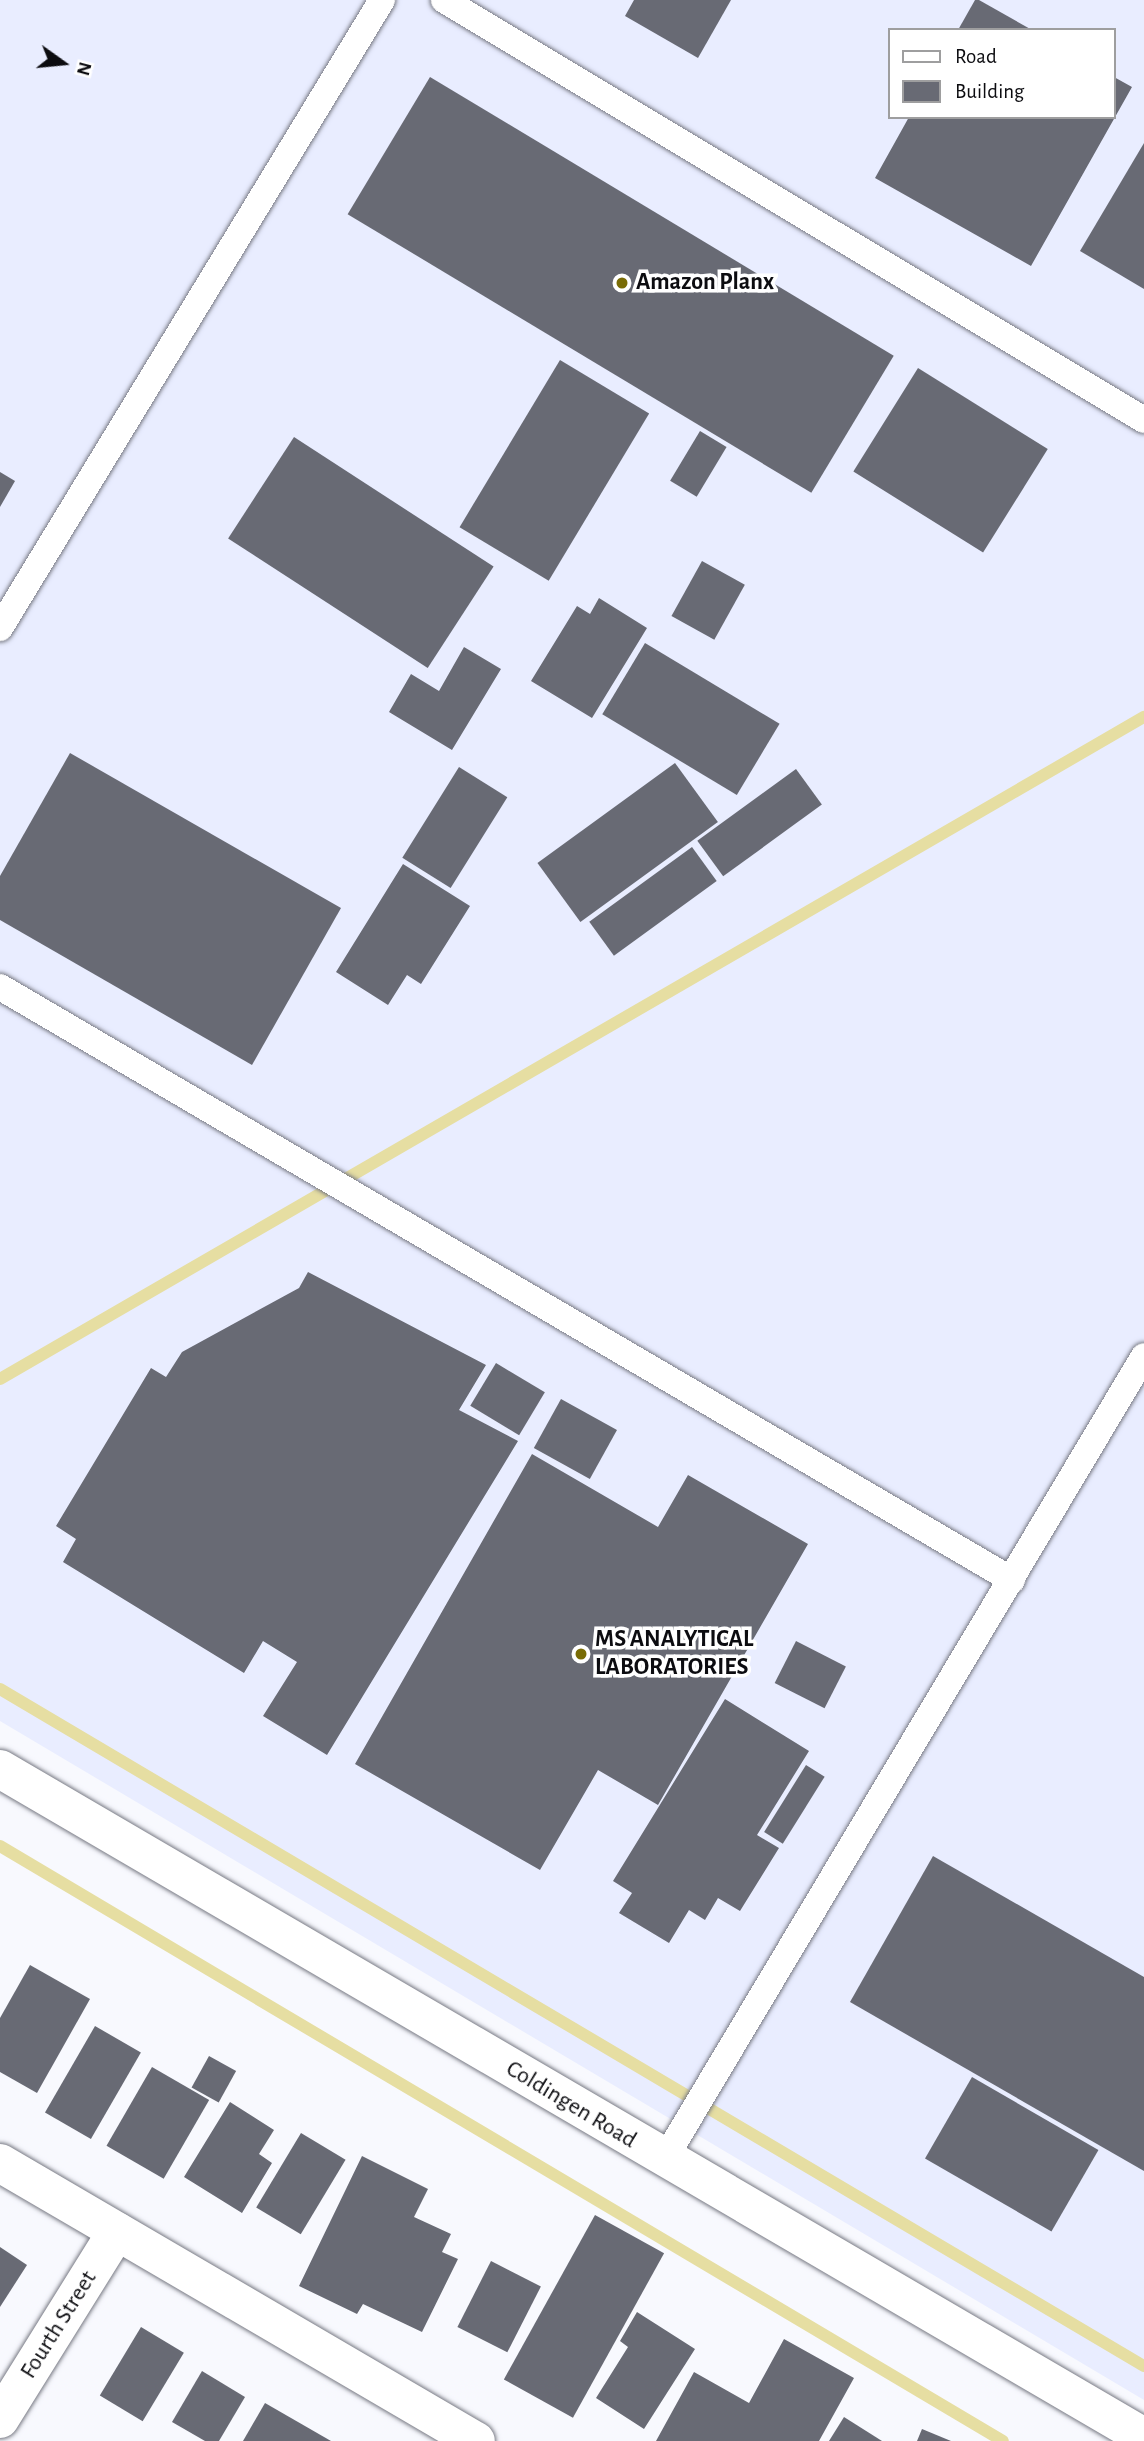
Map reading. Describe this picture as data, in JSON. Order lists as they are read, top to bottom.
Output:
{
  "streets": {
    "street": ["Coldingen Road", "Fourth Street"]
  },
  "places": ["Amazon Planx", "MS ANALYTICAL LABORATORIES"],
  "legend": ["Road", "Building"],
  "north": "right"
}
